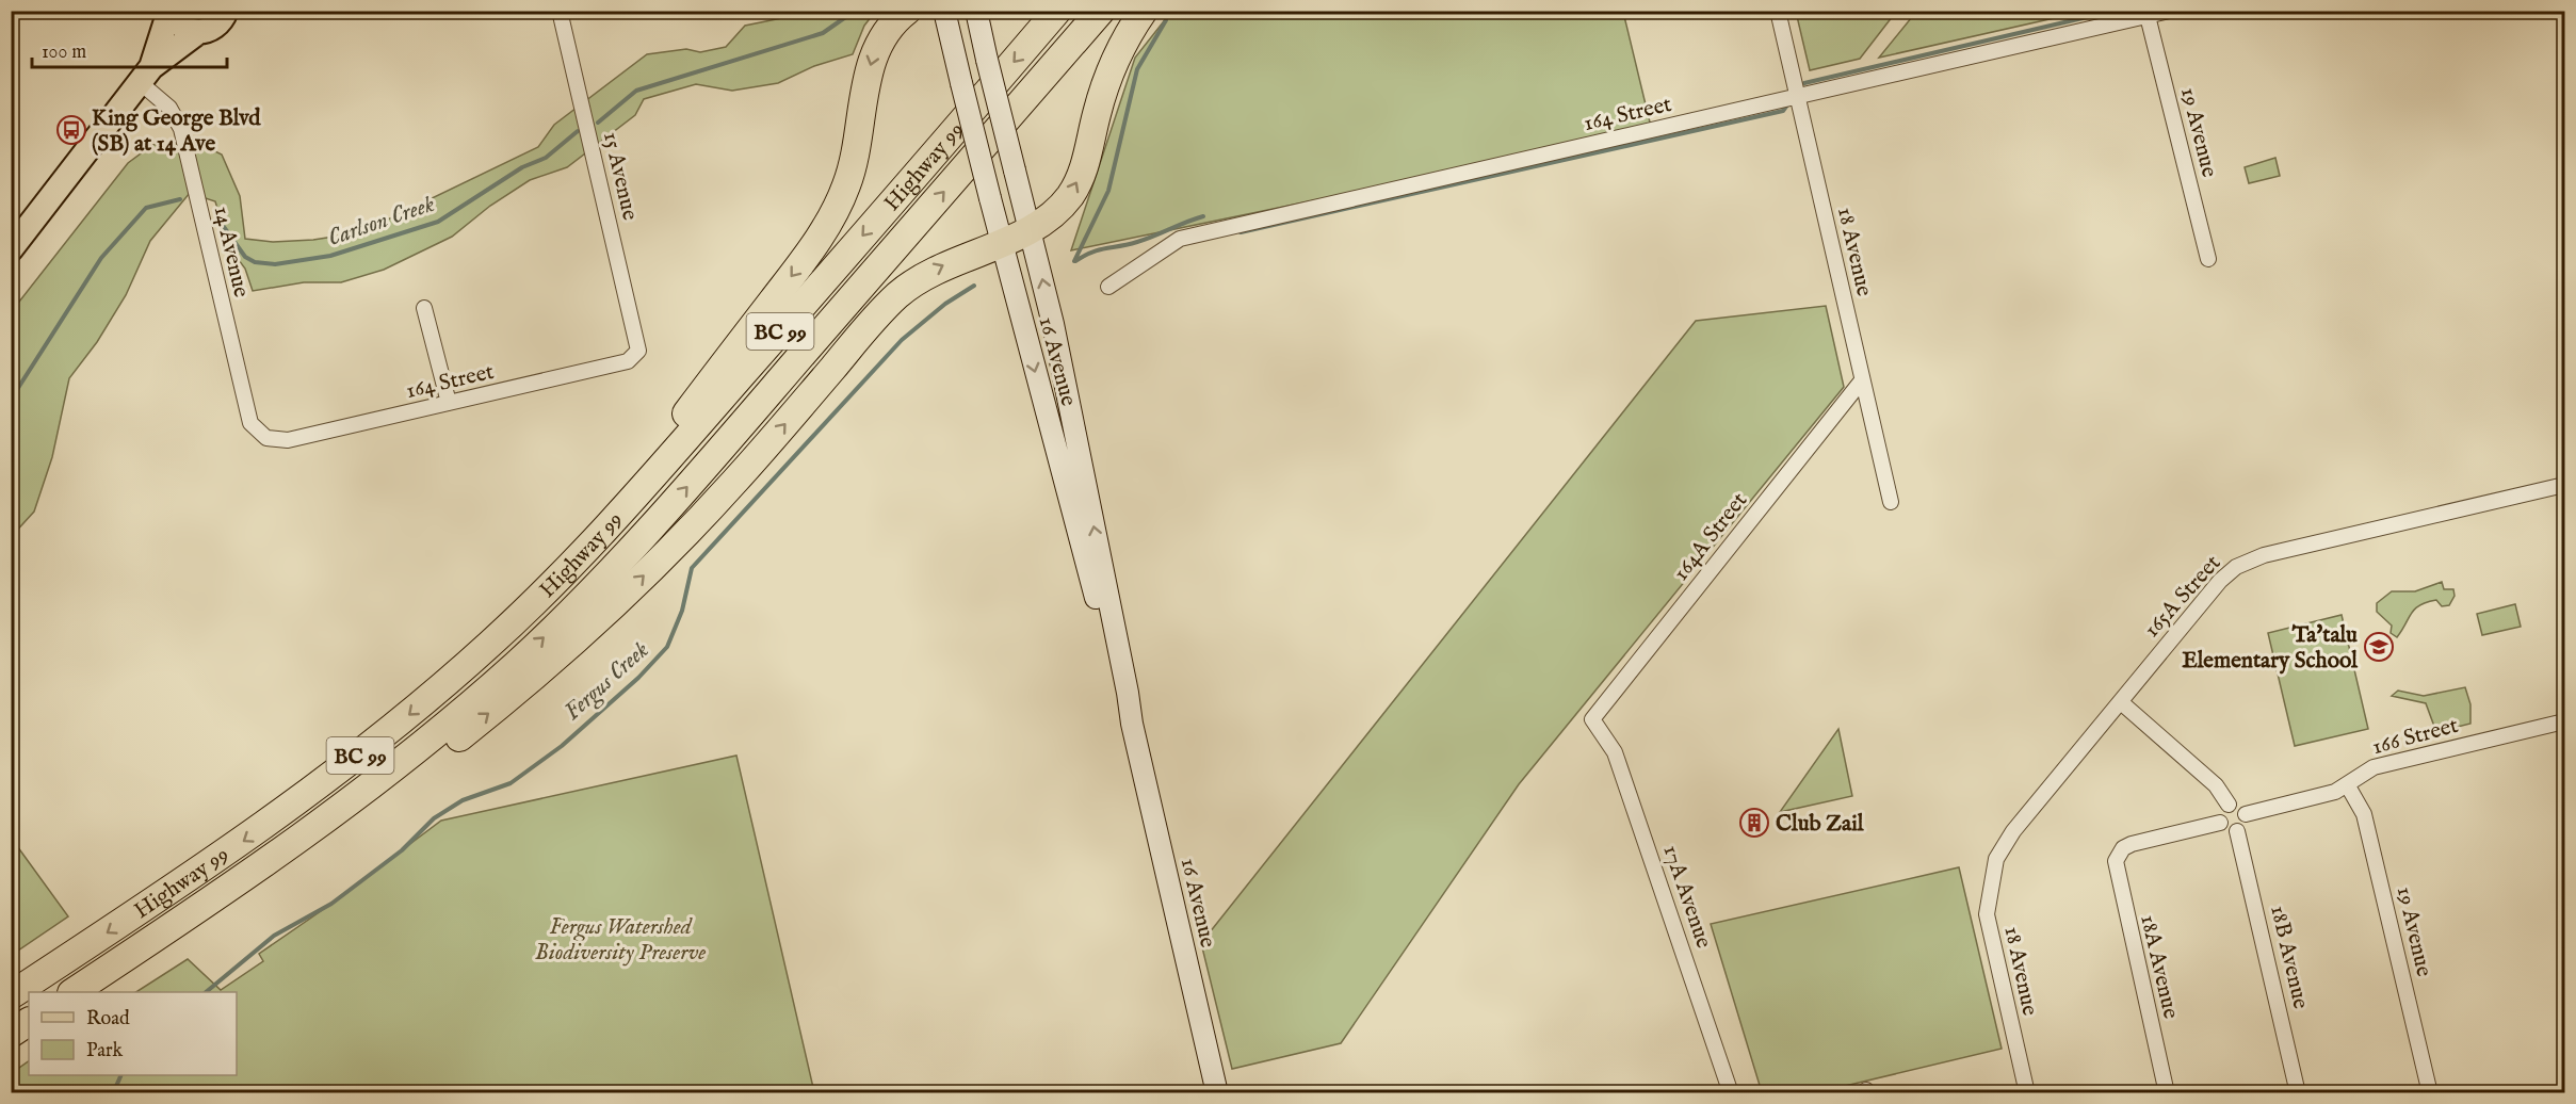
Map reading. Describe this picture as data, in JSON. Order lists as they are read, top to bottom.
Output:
{
  "streets": {
    "highway": ["Highway 99", "BC 99"],
    "main road": ["16 Avenue"],
    "street": [
      "164 Street",
      "19 Avenue",
      "15 Avenue",
      "14 Avenue",
      "18 Avenue",
      "164A Street",
      "165A Street",
      "166 Street",
      "17A Avenue",
      "18B Avenue",
      "18A Avenue"
    ]
  },
  "crossings": [
    ["164 Street", "19 Avenue"],
    ["164 Street", "15 Avenue"],
    ["164 Street", "14 Avenue"],
    ["164 Street", "18 Avenue"],
    ["19 Avenue", "166 Street"],
    ["18 Avenue", "164A Street"],
    ["18 Avenue", "165A Street"],
    ["164A Street", "17A Avenue"],
    ["166 Street", "18B Avenue"],
    ["166 Street", "18A Avenue"],
    ["18B Avenue", "18A Avenue"]
  ],
  "water": ["Carlson Creek", "Fergus Creek"],
  "parks": ["Fergus Watershed Biodiversity Preserve"],
  "places": {
    "bus stop": ["King George Blvd (SB) at 14 Ave"],
    "school or university": ["Ta'talu Elementary School"],
    "building": ["Club Zail"]
  },
  "legend": ["Road", "Park"],
  "scale_bar": "100 m"
}
